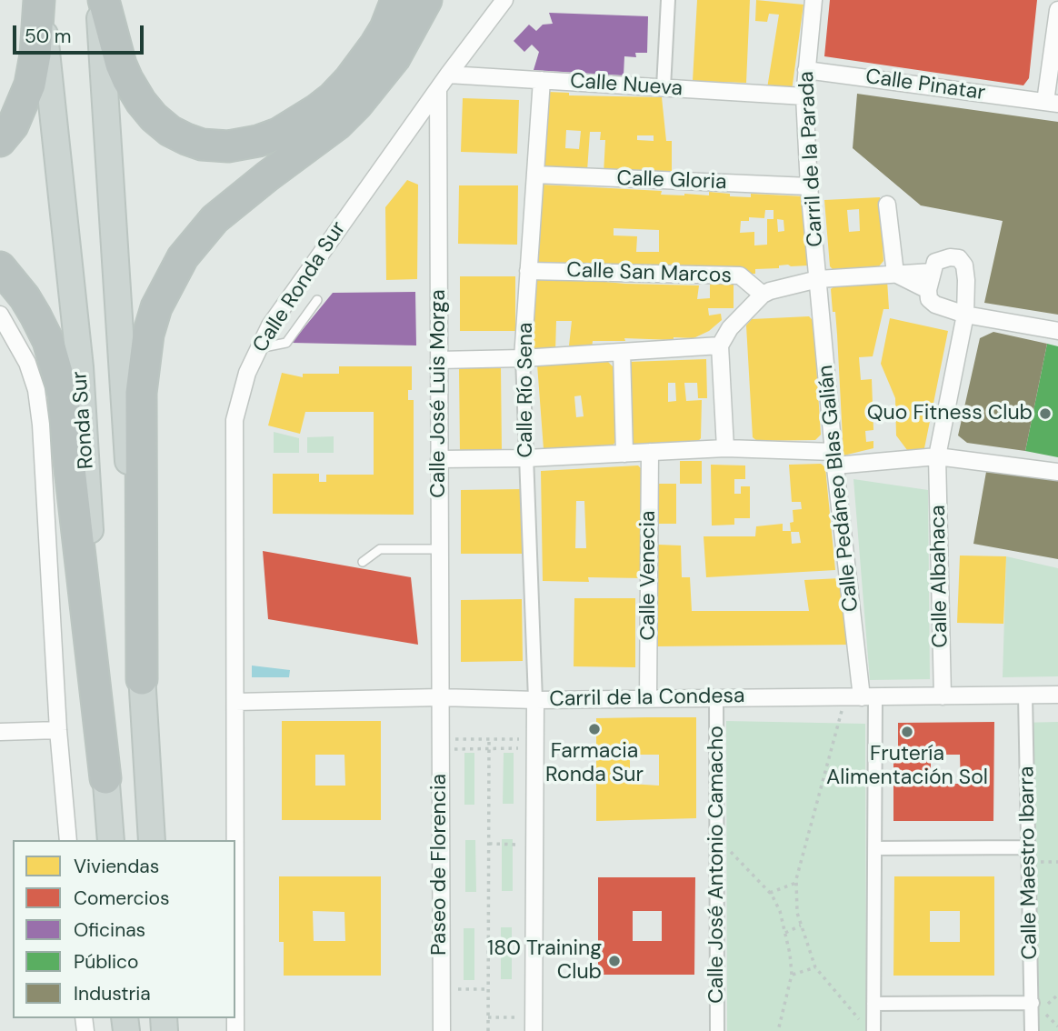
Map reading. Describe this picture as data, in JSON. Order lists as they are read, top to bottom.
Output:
{
  "streets": {
    "main road": ["Ronda Sur"],
    "street": [
      "Calle Nueva",
      "Calle Pinatar",
      "Carril de la Parada",
      "Calle Gloria",
      "Calle San Marcos",
      "Calle Ronda Sur",
      "Calle Río Sena",
      "Calle José Luis Morga",
      "Calle Pedáneo Blas Galián",
      "Calle Venecia",
      "Calle Albahaca",
      "Carril de la Condesa",
      "Calle Maestro Ibarra",
      "Paseo de Florencia",
      "Calle José Antonio Camacho"
    ]
  },
  "crossings": [
    ["Calle Nueva", "Carril de la Parada"],
    ["Calle Nueva", "Calle Ronda Sur"],
    ["Calle Nueva", "Calle Río Sena"],
    ["Calle Pinatar", "Carril de la Parada"],
    ["Carril de la Parada", "Calle Gloria"],
    ["Carril de la Parada", "Calle Pedáneo Blas Galián"],
    ["Calle Gloria", "Calle Río Sena"],
    ["Calle San Marcos", "Calle Río Sena"],
    ["Calle Ronda Sur", "Calle José Luis Morga"],
    ["Calle Ronda Sur", "Carril de la Condesa"],
    ["Calle Río Sena", "Carril de la Condesa"],
    ["Calle José Luis Morga", "Carril de la Condesa"],
    ["Calle José Luis Morga", "Paseo de Florencia"],
    ["Calle Pedáneo Blas Galián", "Carril de la Condesa"],
    ["Calle Venecia", "Carril de la Condesa"],
    ["Calle Albahaca", "Carril de la Condesa"],
    ["Carril de la Condesa", "Calle Maestro Ibarra"],
    ["Carril de la Condesa", "Paseo de Florencia"],
    ["Carril de la Condesa", "Calle José Antonio Camacho"]
  ],
  "places": [
    "Quo Fitness Club",
    "Farmacia Ronda Sur",
    "Frutería Alimentación Sol",
    "180 Training Club"
  ],
  "legend": [
    "Viviendas",
    "Comercios",
    "Oficinas",
    "Público",
    "Industria"
  ],
  "scale_bar": "50 m"
}
